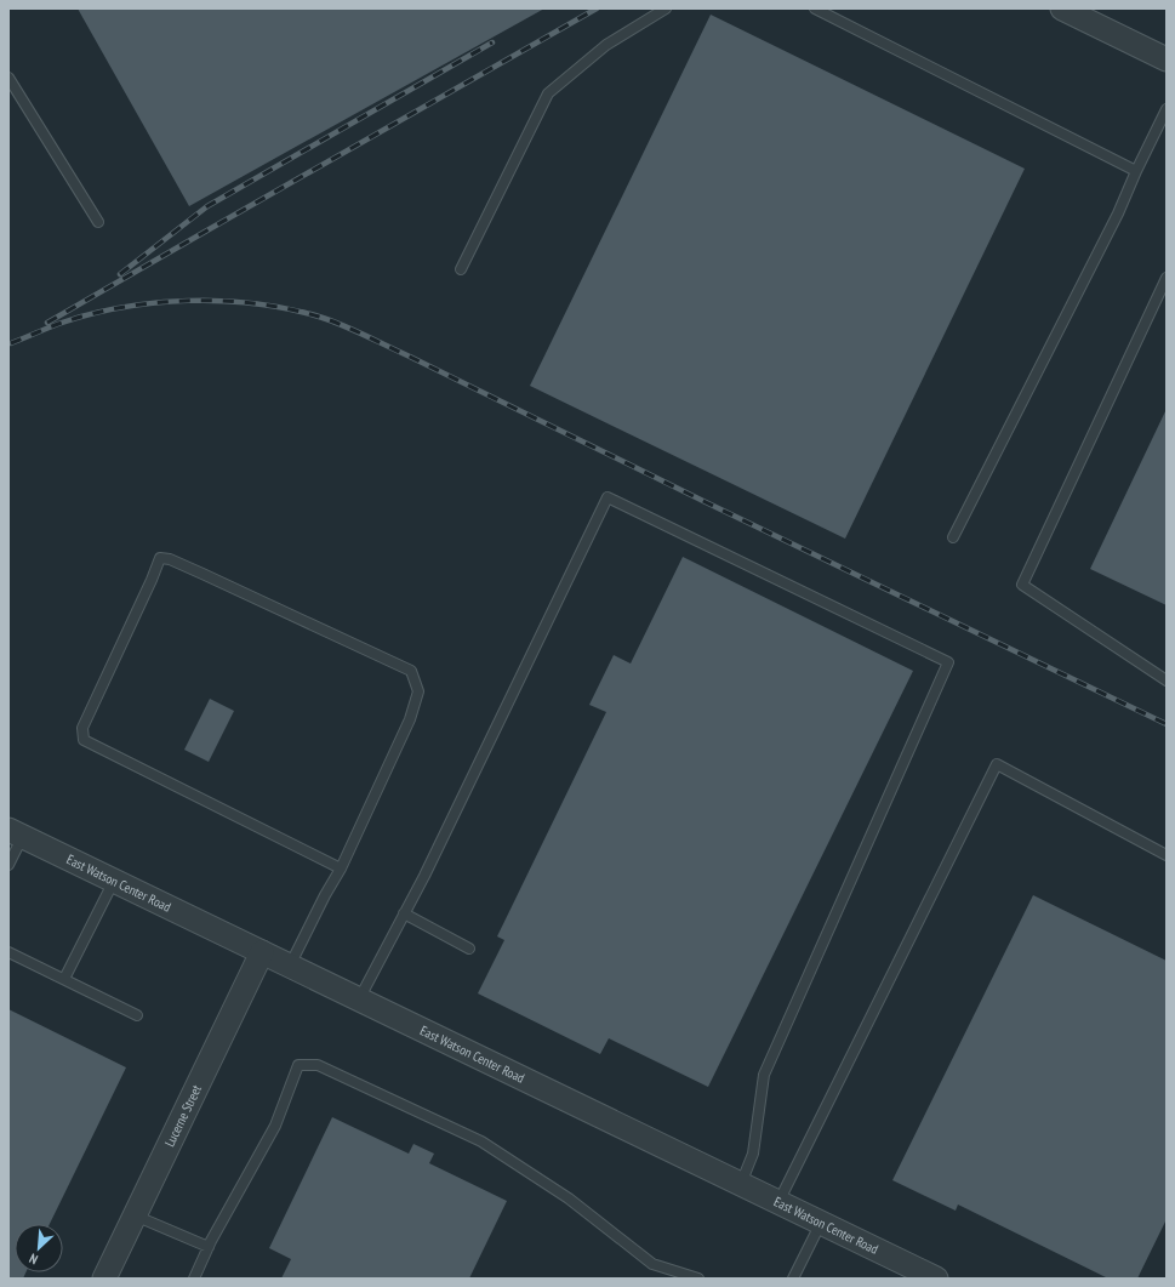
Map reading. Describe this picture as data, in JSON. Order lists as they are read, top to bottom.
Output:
{
  "streets": {
    "street": ["East Watson Center Road", "Lucerne Street"]
  },
  "crossings": [
    ["East Watson Center Road", "Lucerne Street"]
  ],
  "north": "bottom left"
}
